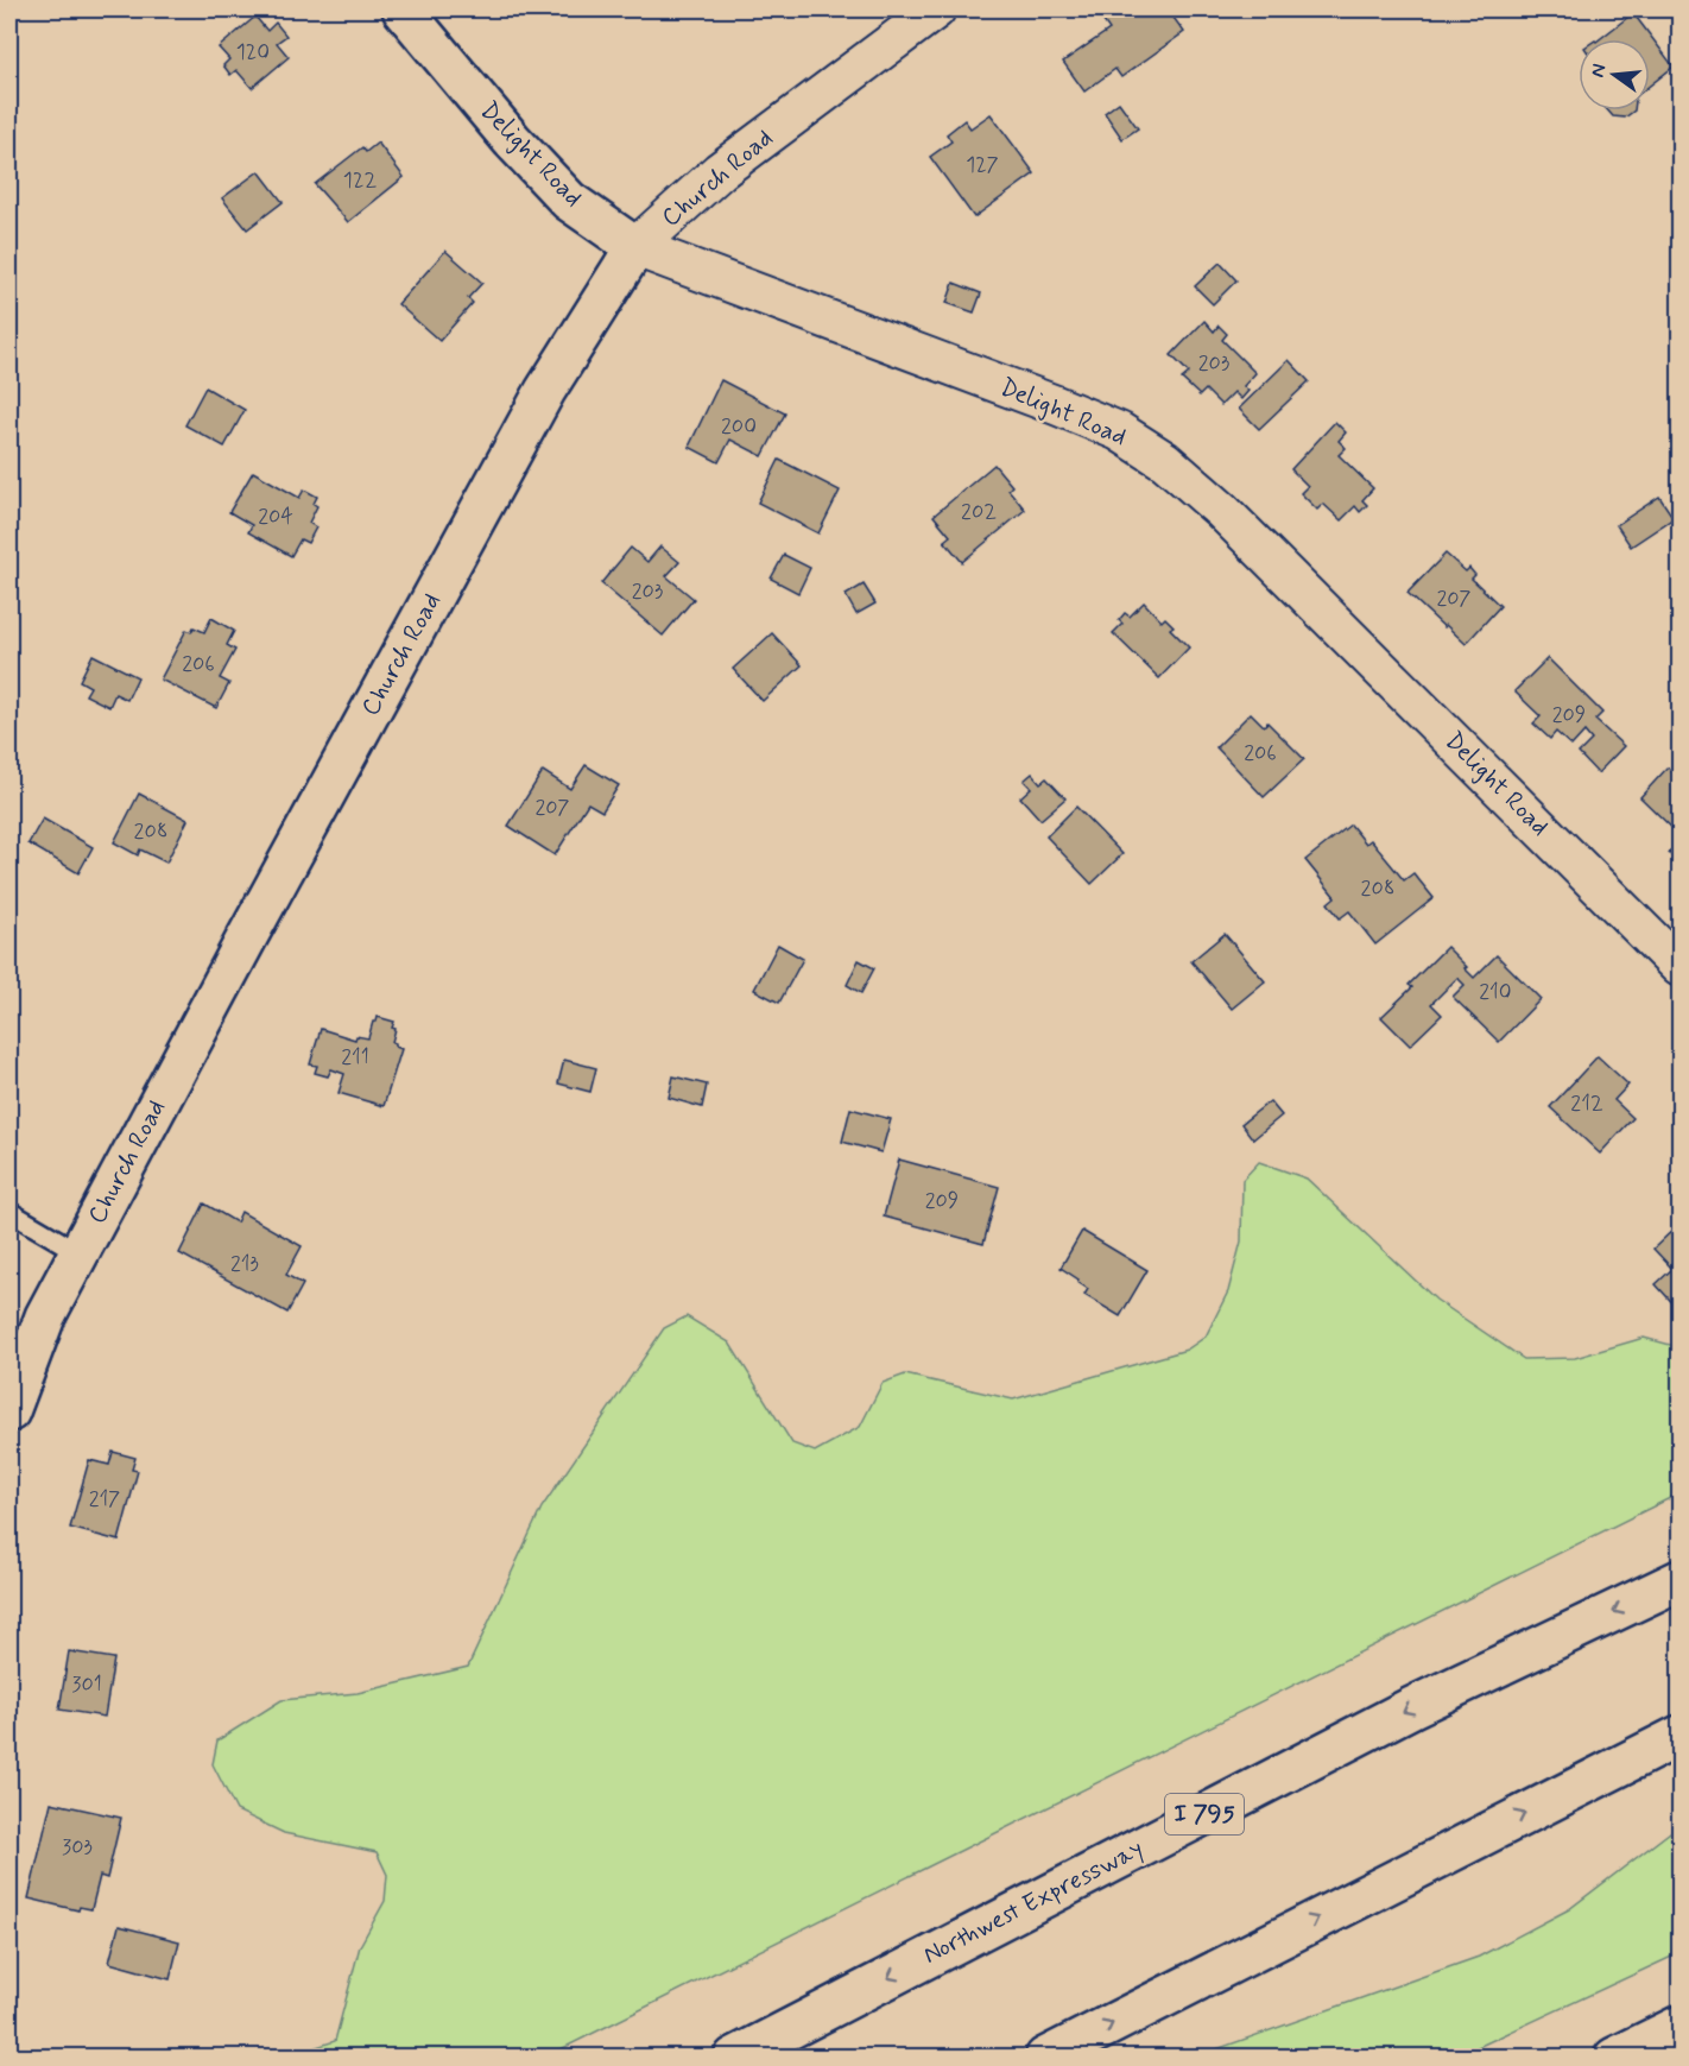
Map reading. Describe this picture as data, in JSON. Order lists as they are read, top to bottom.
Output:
{
  "streets": {
    "main road": [
      "Delight Road",
      "Church Road",
      "I 795",
      "Northwest Expressway"
    ]
  },
  "crossings": [
    ["Delight Road", "Church Road"]
  ],
  "house_numbers": [
    "120",
    "127",
    "122",
    "203",
    "200",
    "202",
    "204",
    "203",
    "207",
    "206",
    "209",
    "206",
    "207",
    "208",
    "208",
    "210",
    "211",
    "212",
    "209",
    "213",
    "217",
    "301",
    "303"
  ],
  "north": "left"
}
